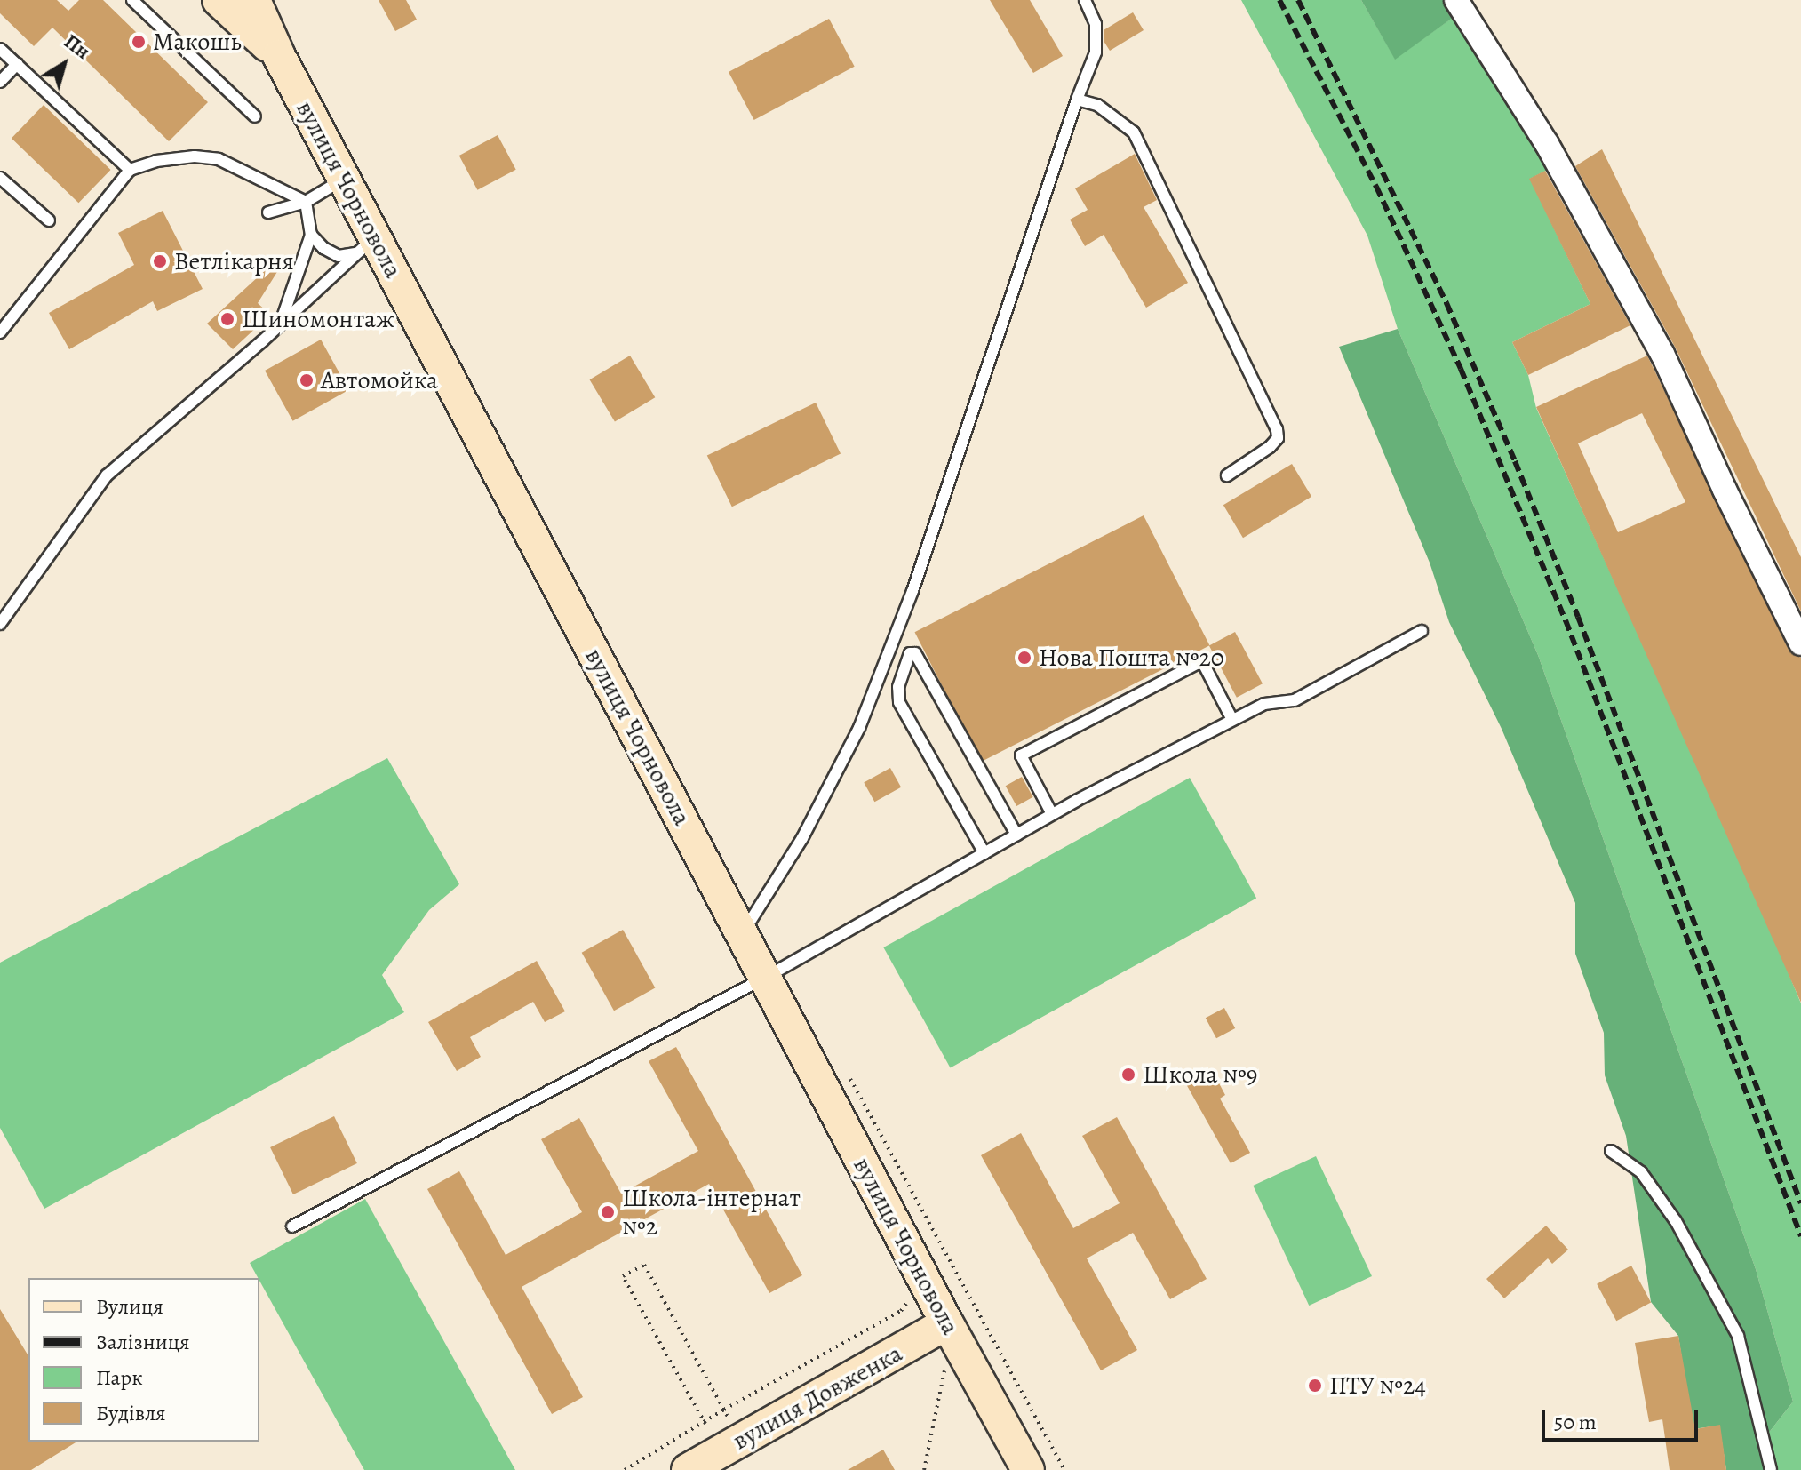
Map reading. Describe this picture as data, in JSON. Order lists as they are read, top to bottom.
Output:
{
  "streets": {
    "street": ["вулиця Чорновола", "вулиця Довженка"]
  },
  "crossings": [
    ["вулиця Чорновола", "вулиця Довженка"]
  ],
  "places": [
    "Макошь",
    "Ветлікарня",
    "Шиномонтаж",
    "Автомойка",
    "Нова Пошта №20",
    "Школа №9",
    "Школа-інтернат №2",
    "ПТУ №24"
  ],
  "legend": [
    "Вулиця",
    "Залізниця",
    "Парк",
    "Будівля"
  ],
  "scale_bar": "50 m",
  "north": "top right"
}
